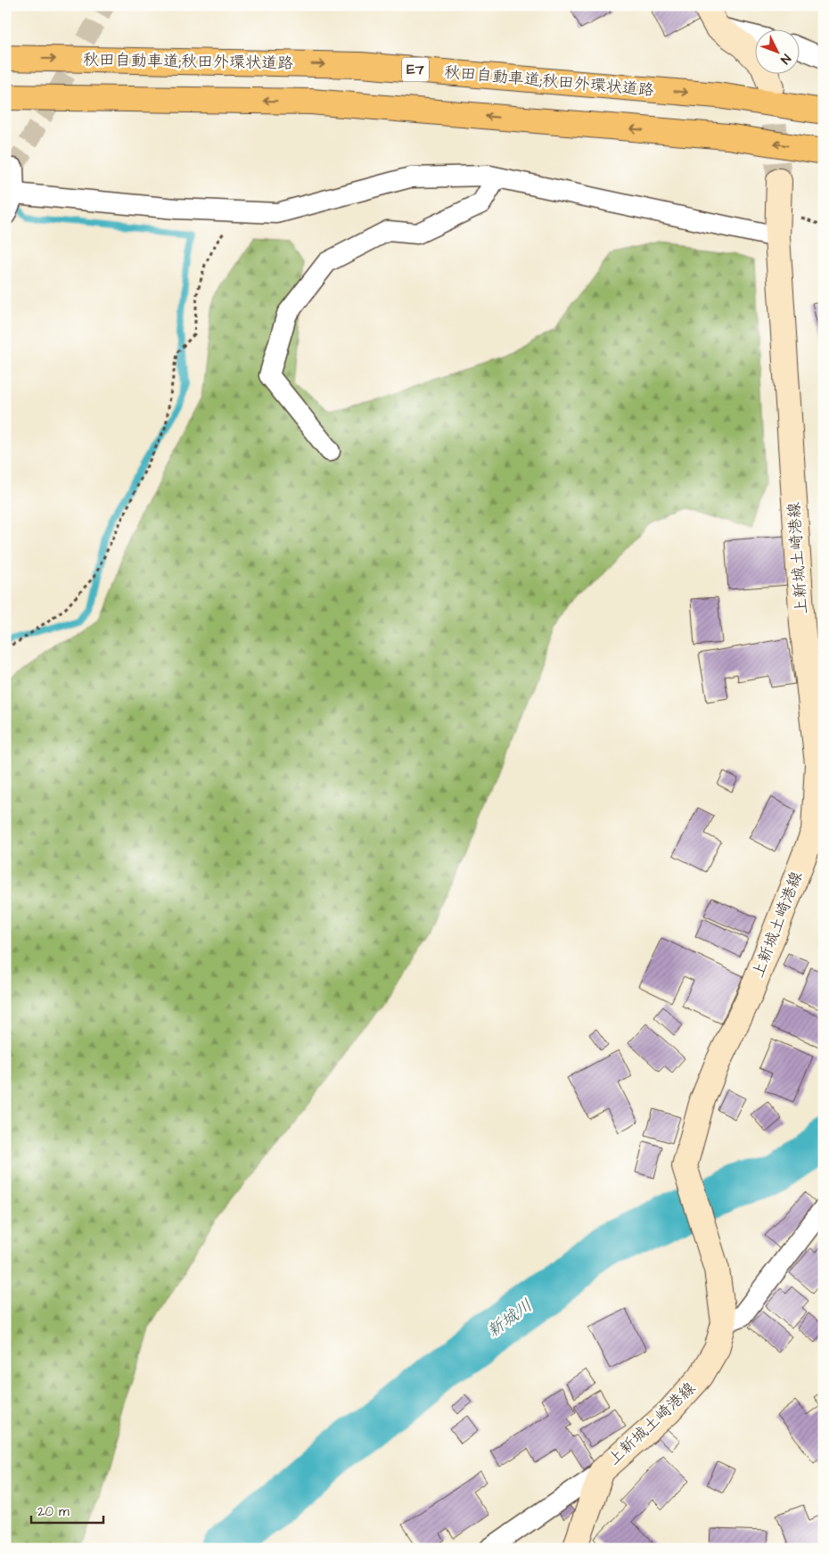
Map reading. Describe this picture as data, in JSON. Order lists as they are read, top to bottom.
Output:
{
  "streets": {
    "highway": ["秋田自動車道;秋田外環状道路", "E7"],
    "main road": ["上新城土崎港線"]
  },
  "water": ["新城川"],
  "scale_bar": "20 m",
  "north": "bottom right"
}
